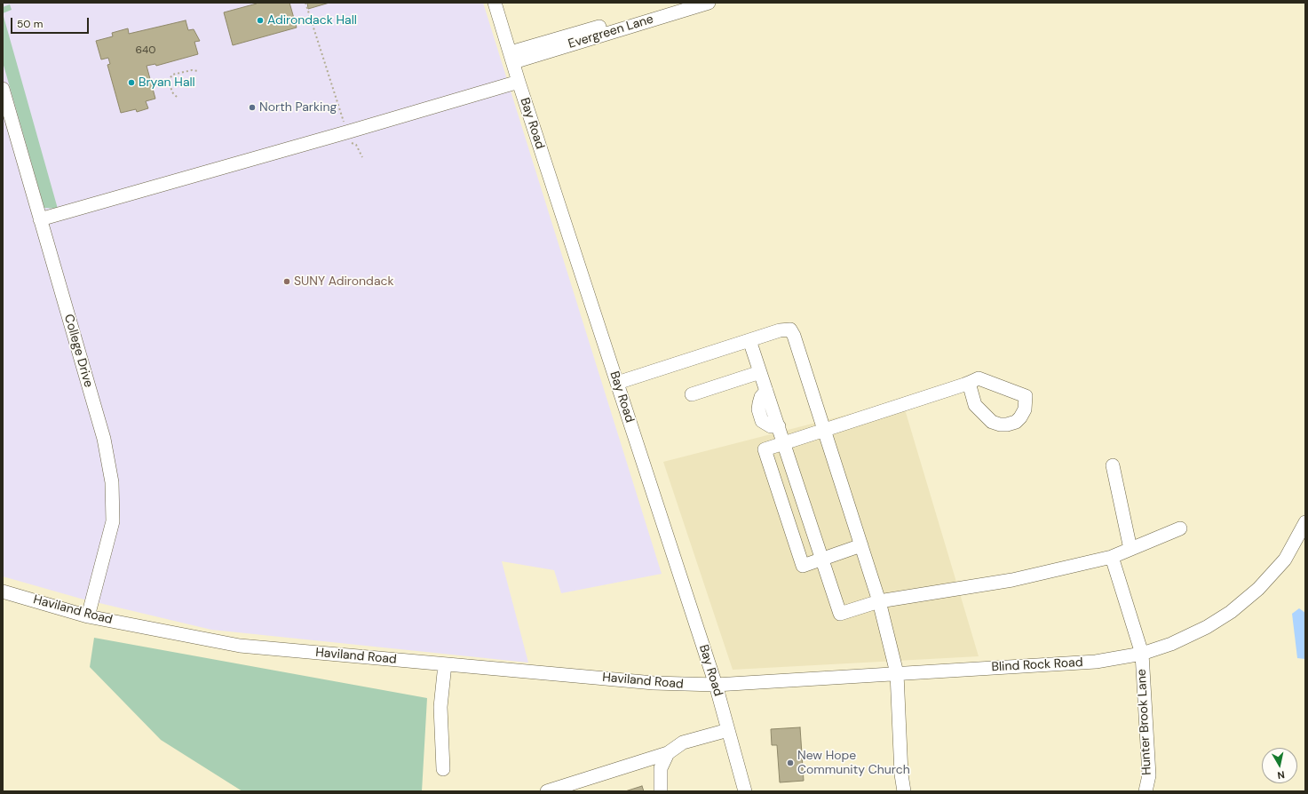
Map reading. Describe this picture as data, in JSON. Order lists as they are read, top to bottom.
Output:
{
  "streets": {
    "street": [
      "Evergreen Lane",
      "Bay Road",
      "College Drive",
      "Haviland Road",
      "Blind Rock Road",
      "Hunter Brook Lane"
    ]
  },
  "crossings": [
    ["Evergreen Lane", "Bay Road"],
    ["Bay Road", "Haviland Road"],
    ["Bay Road", "Blind Rock Road"],
    ["College Drive", "Haviland Road"],
    ["Haviland Road", "Blind Rock Road"],
    ["Blind Rock Road", "Hunter Brook Lane"]
  ],
  "places": [
    "Adirondack Hall",
    "Bryan Hall",
    "North Parking",
    "SUNY Adirondack",
    "New Hope Community Church"
  ],
  "house_numbers": ["640"],
  "scale_bar": "50 m",
  "north": "bottom"
}
